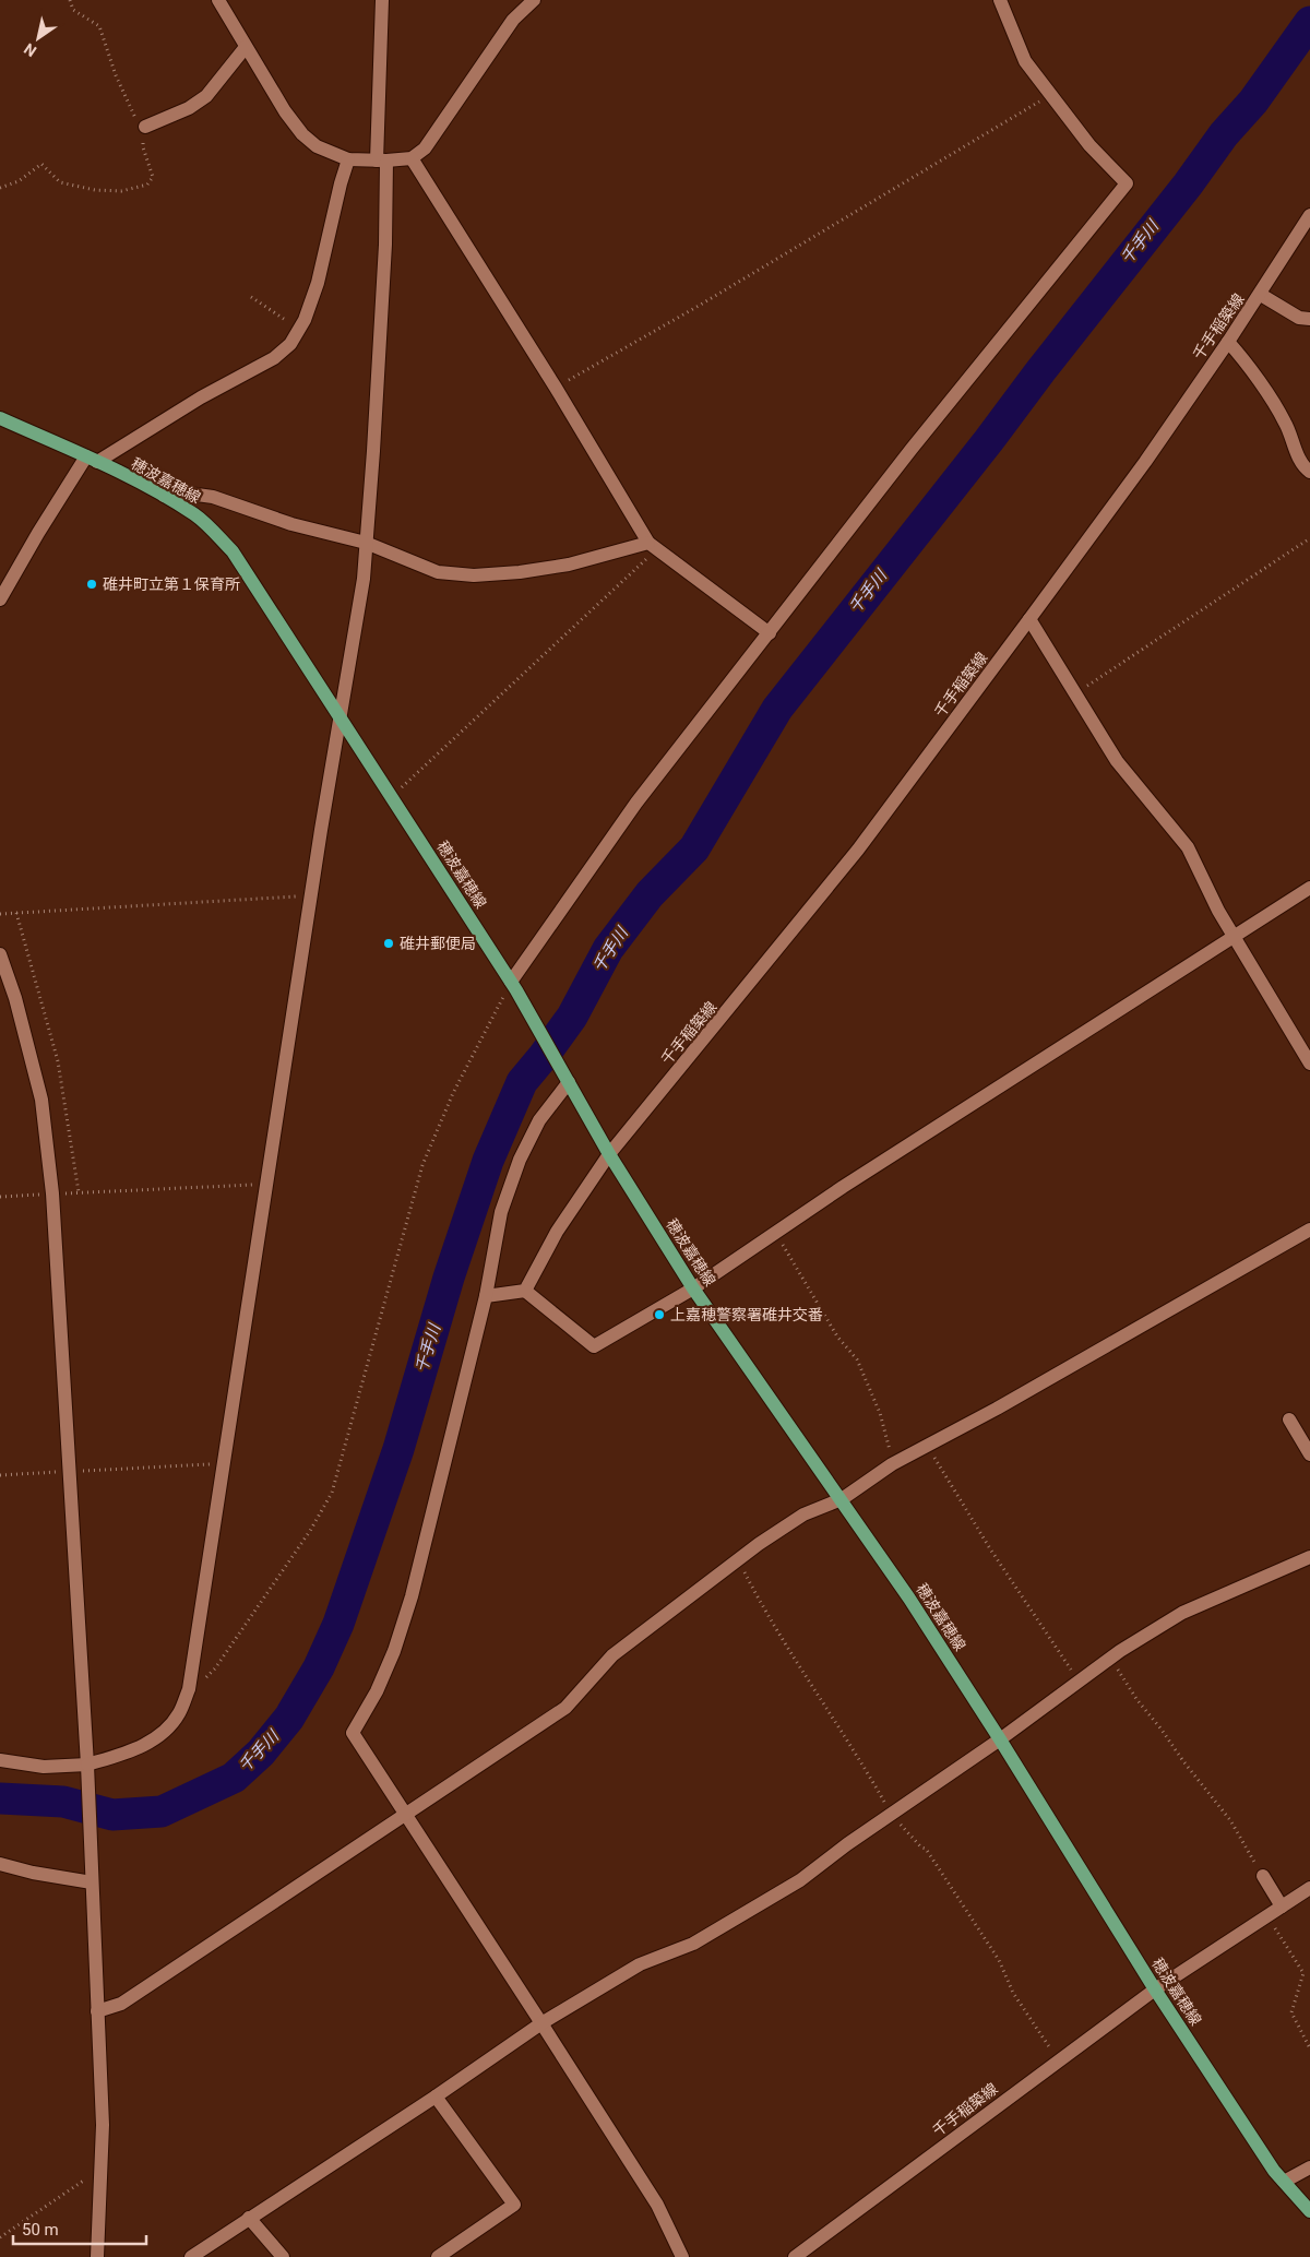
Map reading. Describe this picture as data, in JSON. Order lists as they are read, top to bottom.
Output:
{
  "streets": {
    "main road": ["穂波嘉穂線"],
    "street": ["千手稲築線"]
  },
  "crossings": [
    ["千手稲築線", "穂波嘉穂線"]
  ],
  "water": ["千手川"],
  "places": ["碓井町立第１保育所", "碓井郵便局", "上嘉穂警察署碓井交番"],
  "scale_bar": "50 m",
  "north": "bottom left"
}
